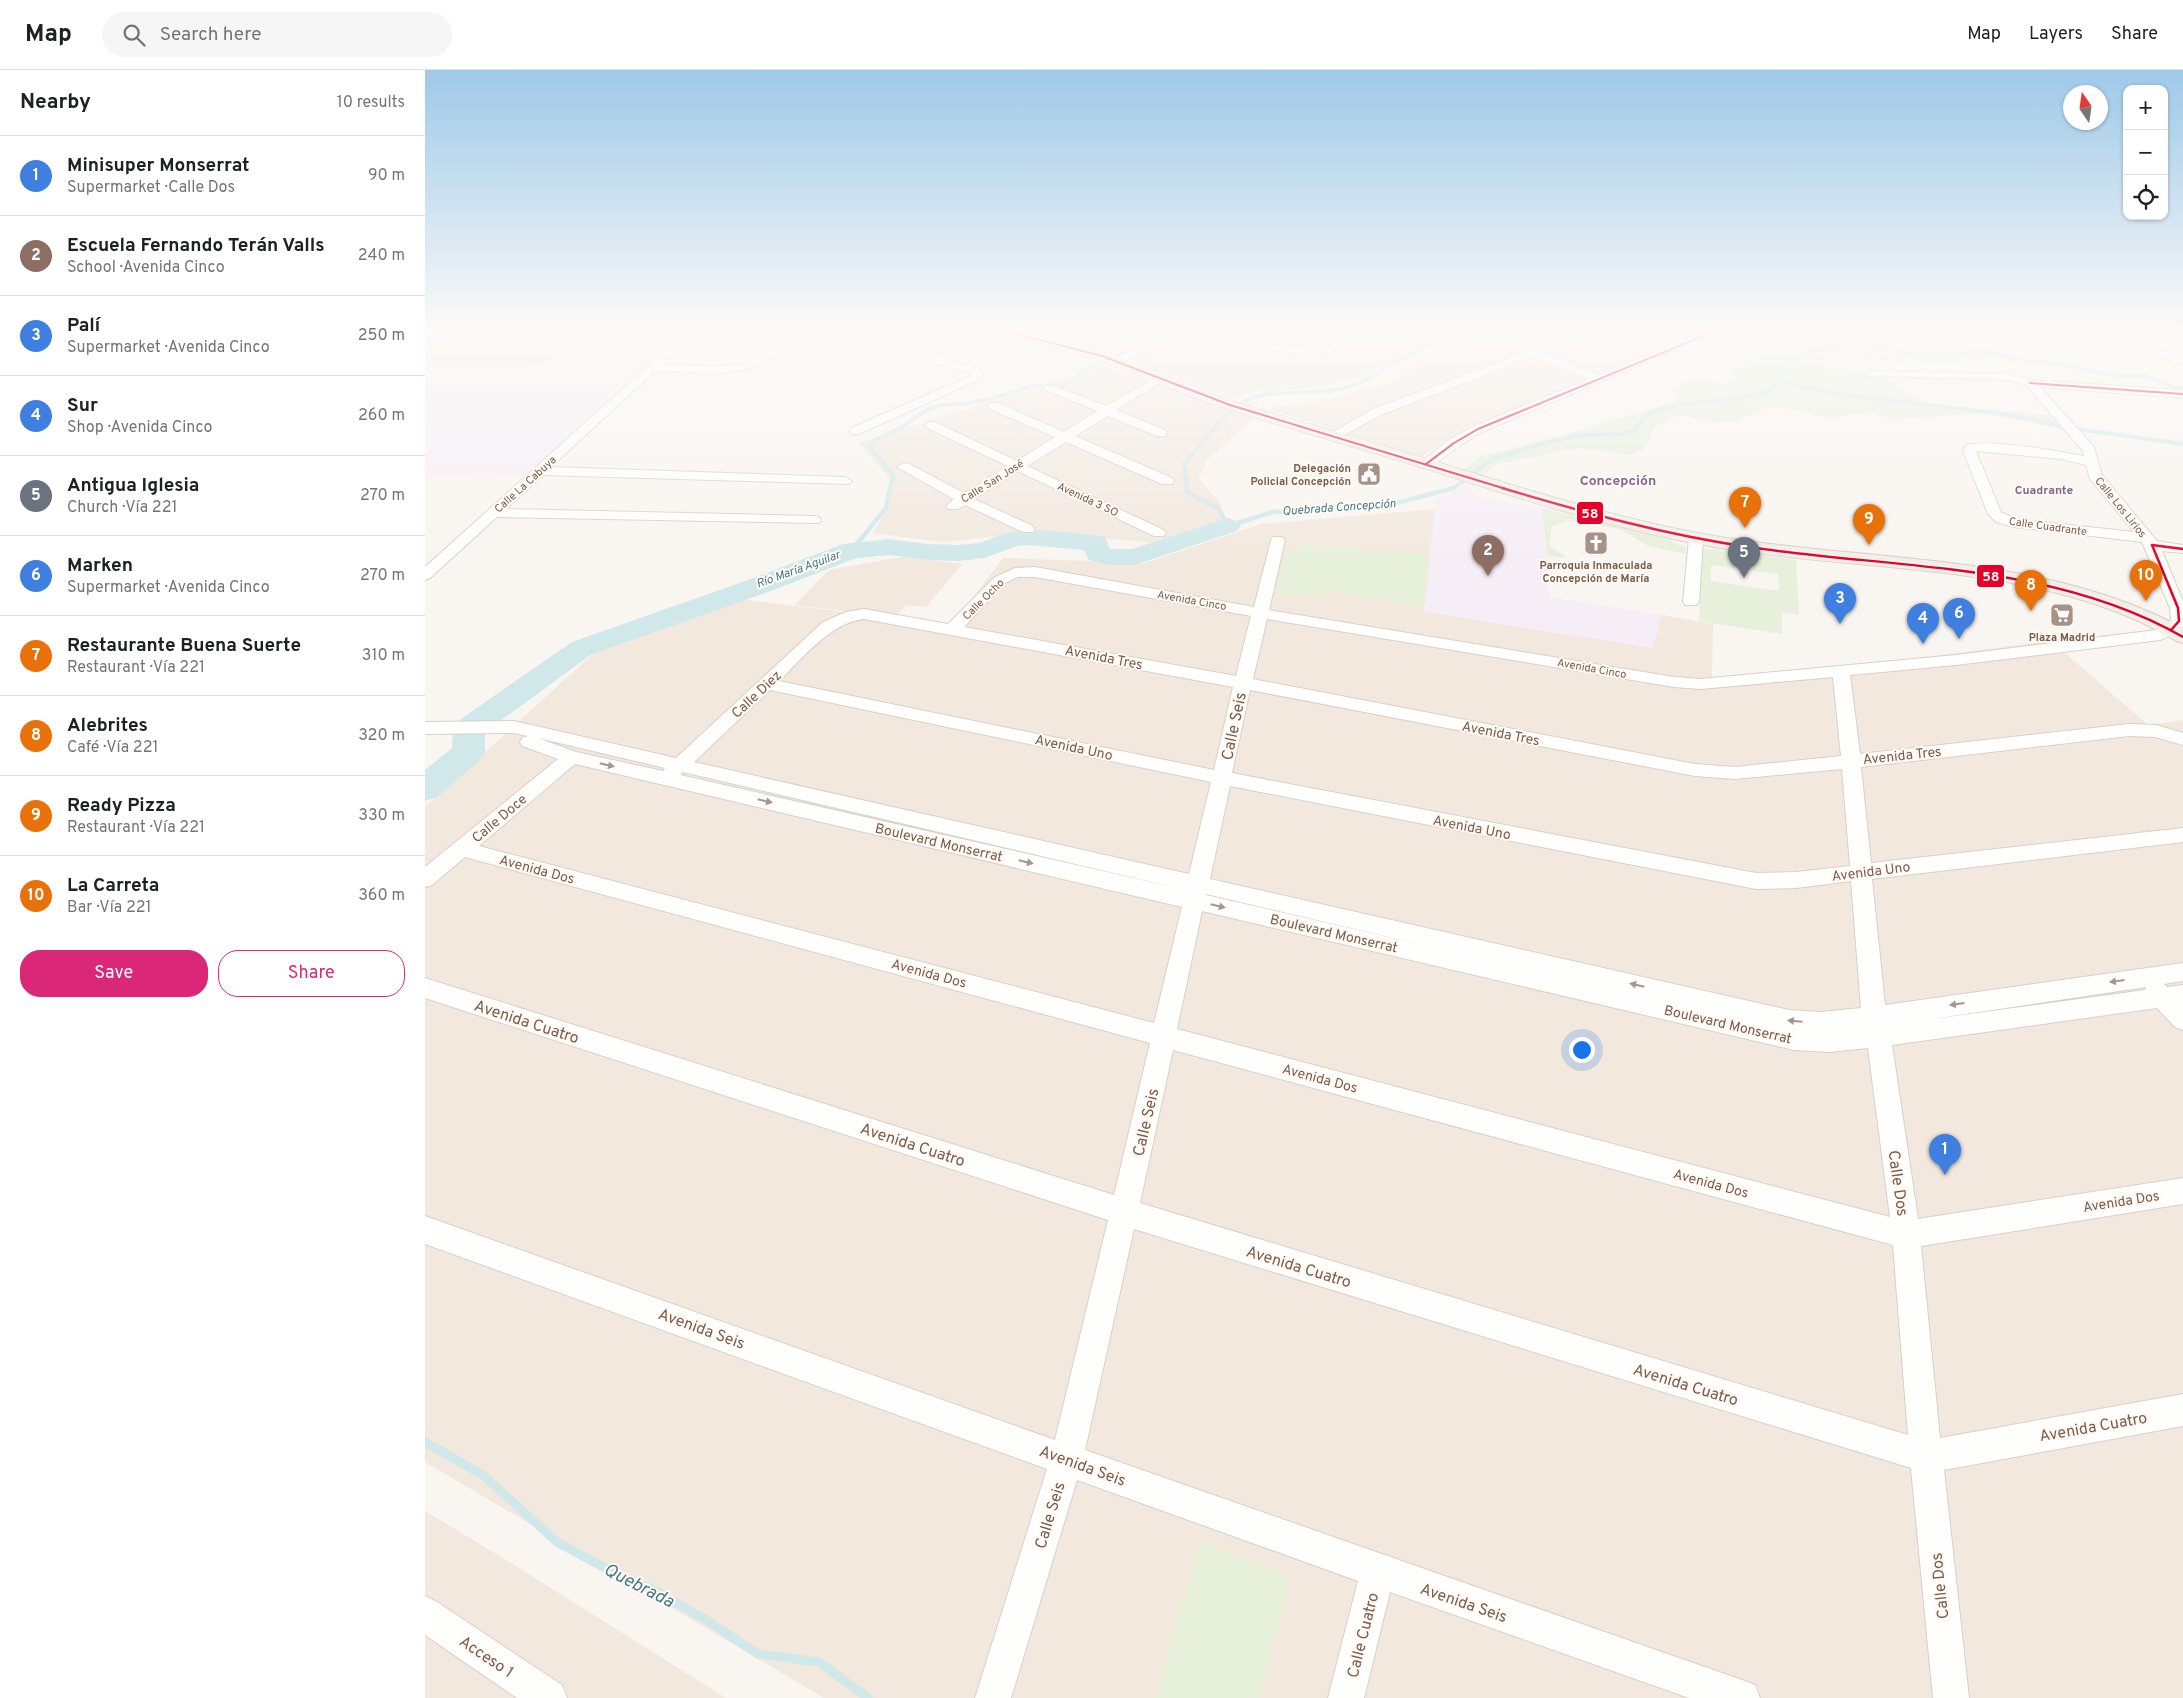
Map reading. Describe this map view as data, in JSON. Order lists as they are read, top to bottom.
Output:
{
  "streets": {
    "street": [
      "Calle San José",
      "Calle La Cabuya",
      "Avenida 3 SO",
      "Calle Los Lirios",
      "Calle Cuadrante",
      "Calle Ocho",
      "Avenida Cinco",
      "Avenida Tres",
      "Calle Diez",
      "Calle Seis",
      "Avenida Uno",
      "Calle Doce",
      "Boulevard Monserrat",
      "Avenida Dos",
      "Avenida Cuatro",
      "Calle Dos",
      "Avenida Seis",
      "Calle Cuatro",
      "Acceso 1"
    ]
  },
  "crossings": [
    ["Calle San José", "Avenida 3 SO"],
    ["Calle Los Lirios", "Calle Cuadrante"],
    ["Calle Los Lirios", "Avenida Cinco"],
    ["Calle Ocho", "Avenida Cinco"],
    ["Calle Ocho", "Avenida Tres"],
    ["Avenida Cinco", "Calle Seis"],
    ["Avenida Cinco", "Calle Dos"],
    ["Avenida Tres", "Calle Diez"],
    ["Avenida Tres", "Calle Seis"],
    ["Avenida Tres", "Calle Dos"],
    ["Calle Diez", "Avenida Uno"],
    ["Calle Diez", "Boulevard Monserrat"],
    ["Calle Seis", "Avenida Uno"],
    ["Calle Seis", "Boulevard Monserrat"],
    ["Calle Seis", "Avenida Dos"],
    ["Calle Seis", "Avenida Cuatro"],
    ["Calle Seis", "Avenida Seis"],
    ["Avenida Uno", "Calle Dos"],
    ["Calle Doce", "Boulevard Monserrat"],
    ["Calle Doce", "Avenida Dos"],
    ["Boulevard Monserrat", "Calle Dos"],
    ["Avenida Dos", "Calle Dos"],
    ["Avenida Cuatro", "Calle Dos"],
    ["Avenida Seis", "Calle Cuatro"]
  ],
  "districts": ["Concepción", "Cuadrante"],
  "water": ["Quebrada Concepción", "Río María Aguilar", "Quebrada"],
  "places": {
    "public building": ["Delegación Policial Concepción"],
    "church": ["Parroquia Inmaculada Concepción de María"],
    "supermarket": ["Plaza Madrid"]
  },
  "lines": ["transit line 58"],
  "north": "top",
  "page": {
    "header": "Map",
    "search": "Search here",
    "nav": ["Map", "Layers", "Share"],
    "heading": ["Nearby", "10 results"],
    "map_buttons": ["+", "−"],
    "list": [
      {
        "mark": "1",
        "name": "Minisuper Monserrat",
        "note": "Supermarket · Calle Dos",
        "value": "90 m"
      },
      {
        "mark": "2",
        "name": "Escuela Fernando Terán Valls",
        "note": "School · Avenida Cinco",
        "value": "240 m"
      },
      {
        "mark": "3",
        "name": "Palí",
        "note": "Supermarket · Avenida Cinco",
        "value": "250 m"
      },
      {
        "mark": "4",
        "name": "Sur",
        "note": "Shop · Avenida Cinco",
        "value": "260 m"
      },
      {
        "mark": "5",
        "name": "Antigua Iglesia",
        "note": "Church · Vía 221",
        "value": "270 m"
      },
      {
        "mark": "6",
        "name": "Marken",
        "note": "Supermarket · Avenida Cinco",
        "value": "270 m"
      },
      {
        "mark": "7",
        "name": "Restaurante Buena Suerte",
        "note": "Restaurant · Vía 221",
        "value": "310 m"
      },
      {
        "mark": "8",
        "name": "Alebrites",
        "note": "Café · Vía 221",
        "value": "320 m"
      },
      {
        "mark": "9",
        "name": "Ready Pizza",
        "note": "Restaurant · Vía 221",
        "value": "330 m"
      },
      {
        "mark": "10",
        "name": "La Carreta",
        "note": "Bar · Vía 221",
        "value": "360 m"
      }
    ],
    "pins": [
      "7",
      "9",
      "2",
      "5",
      "10",
      "8",
      "3",
      "6",
      "4",
      "1"
    ],
    "buttons": ["Save", "Share"]
  }
}
